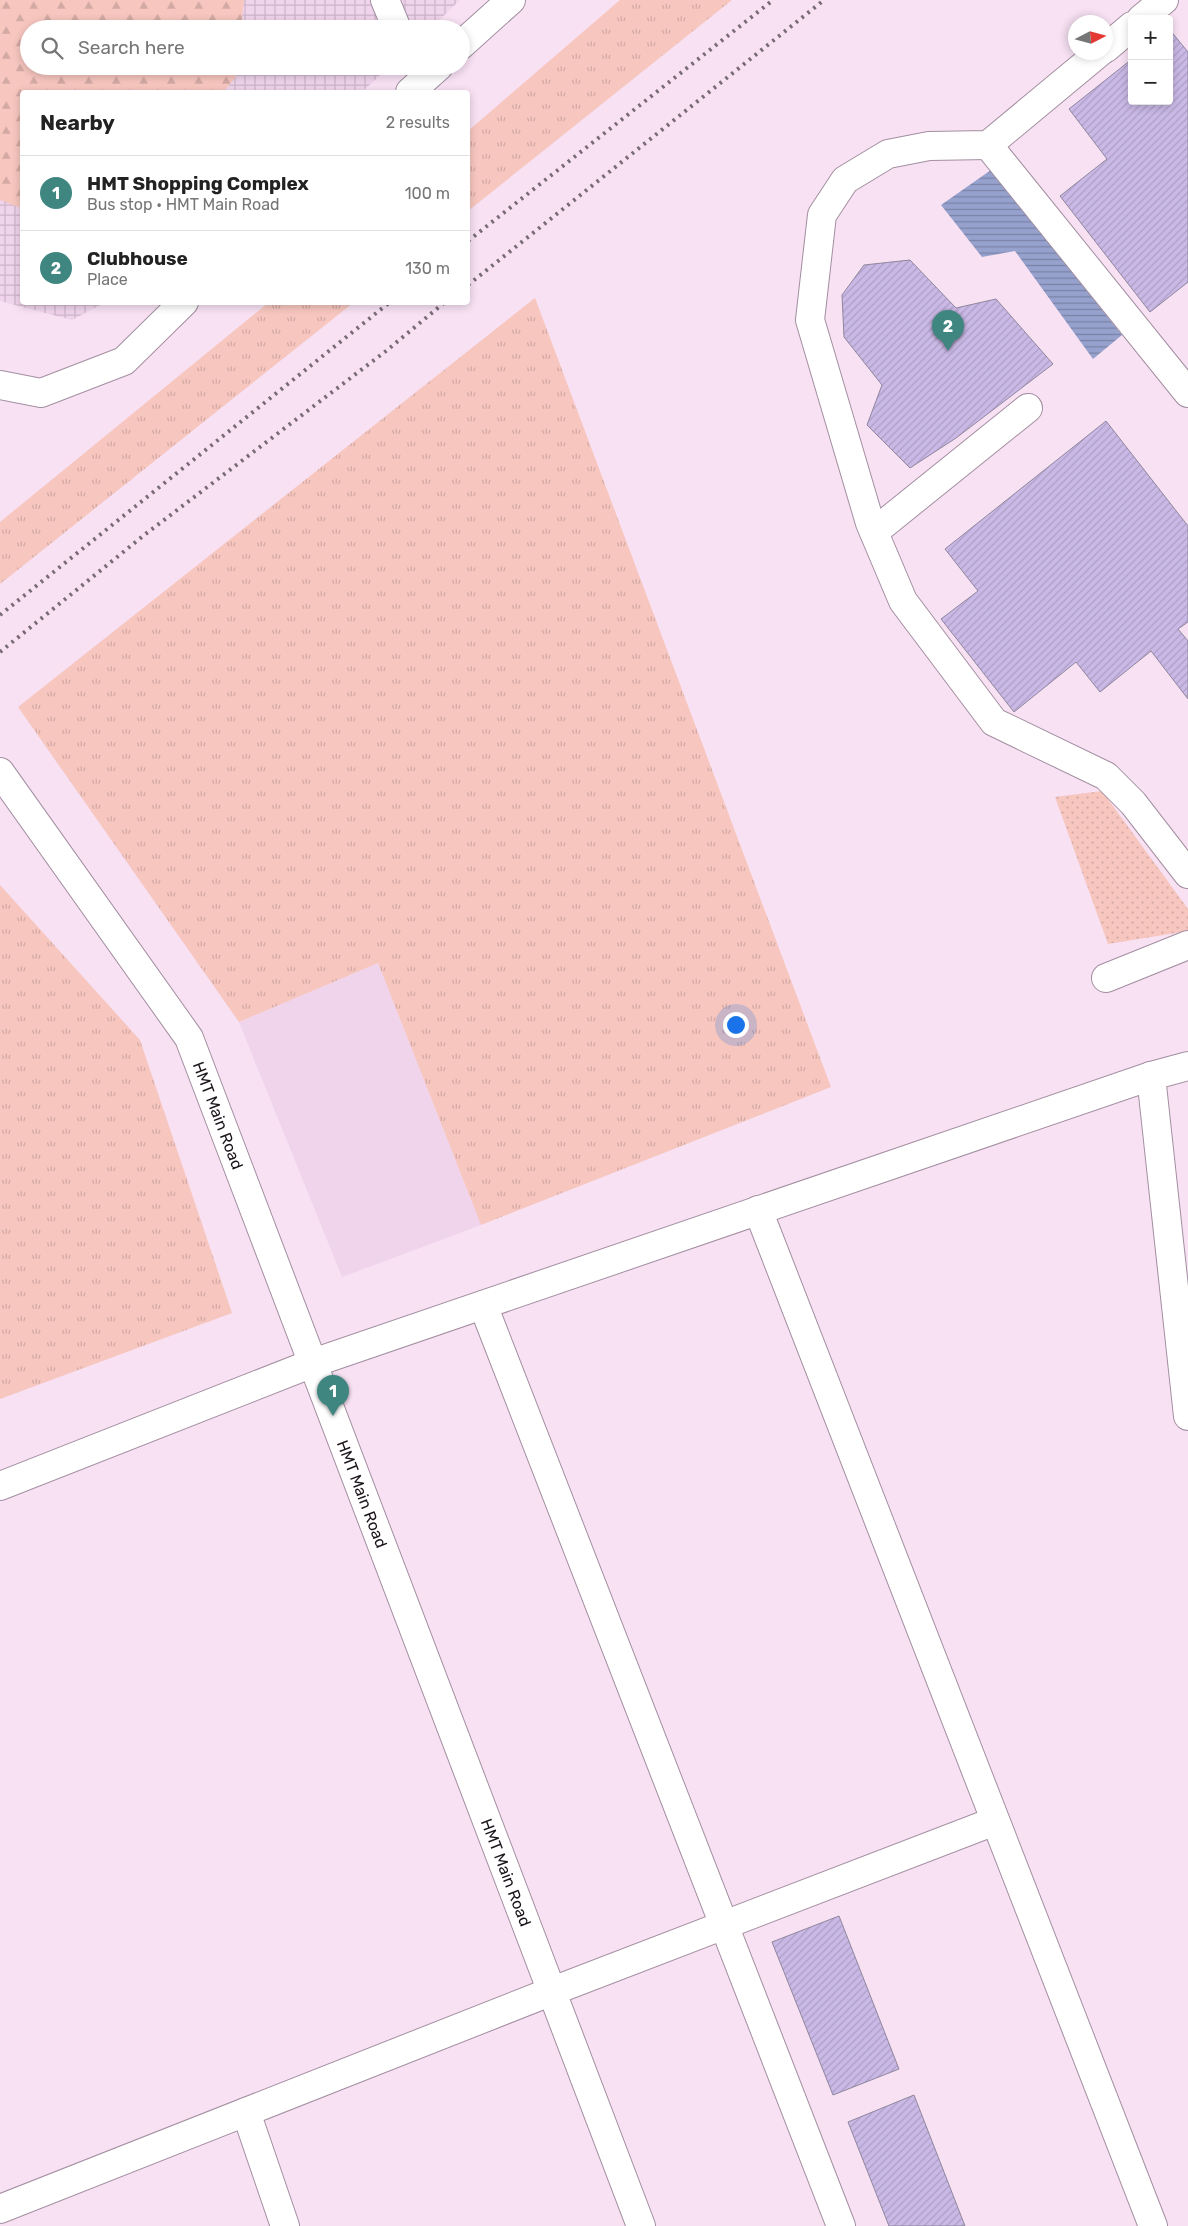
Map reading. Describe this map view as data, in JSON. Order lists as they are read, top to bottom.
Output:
{
  "streets": {
    "street": ["HMT Main Road"]
  },
  "north": "right",
  "page": {
    "map_buttons": ["+", "−"],
    "search": "Search here",
    "heading": ["Nearby", "2 results"],
    "list": [
      {
        "mark": "1",
        "name": "HMT Shopping Complex",
        "note": "Bus stop · HMT Main Road",
        "value": "100 m"
      },
      {
        "mark": "2",
        "name": "Clubhouse",
        "note": "Place",
        "value": "130 m"
      }
    ],
    "pins": ["2", "1"]
  }
}
